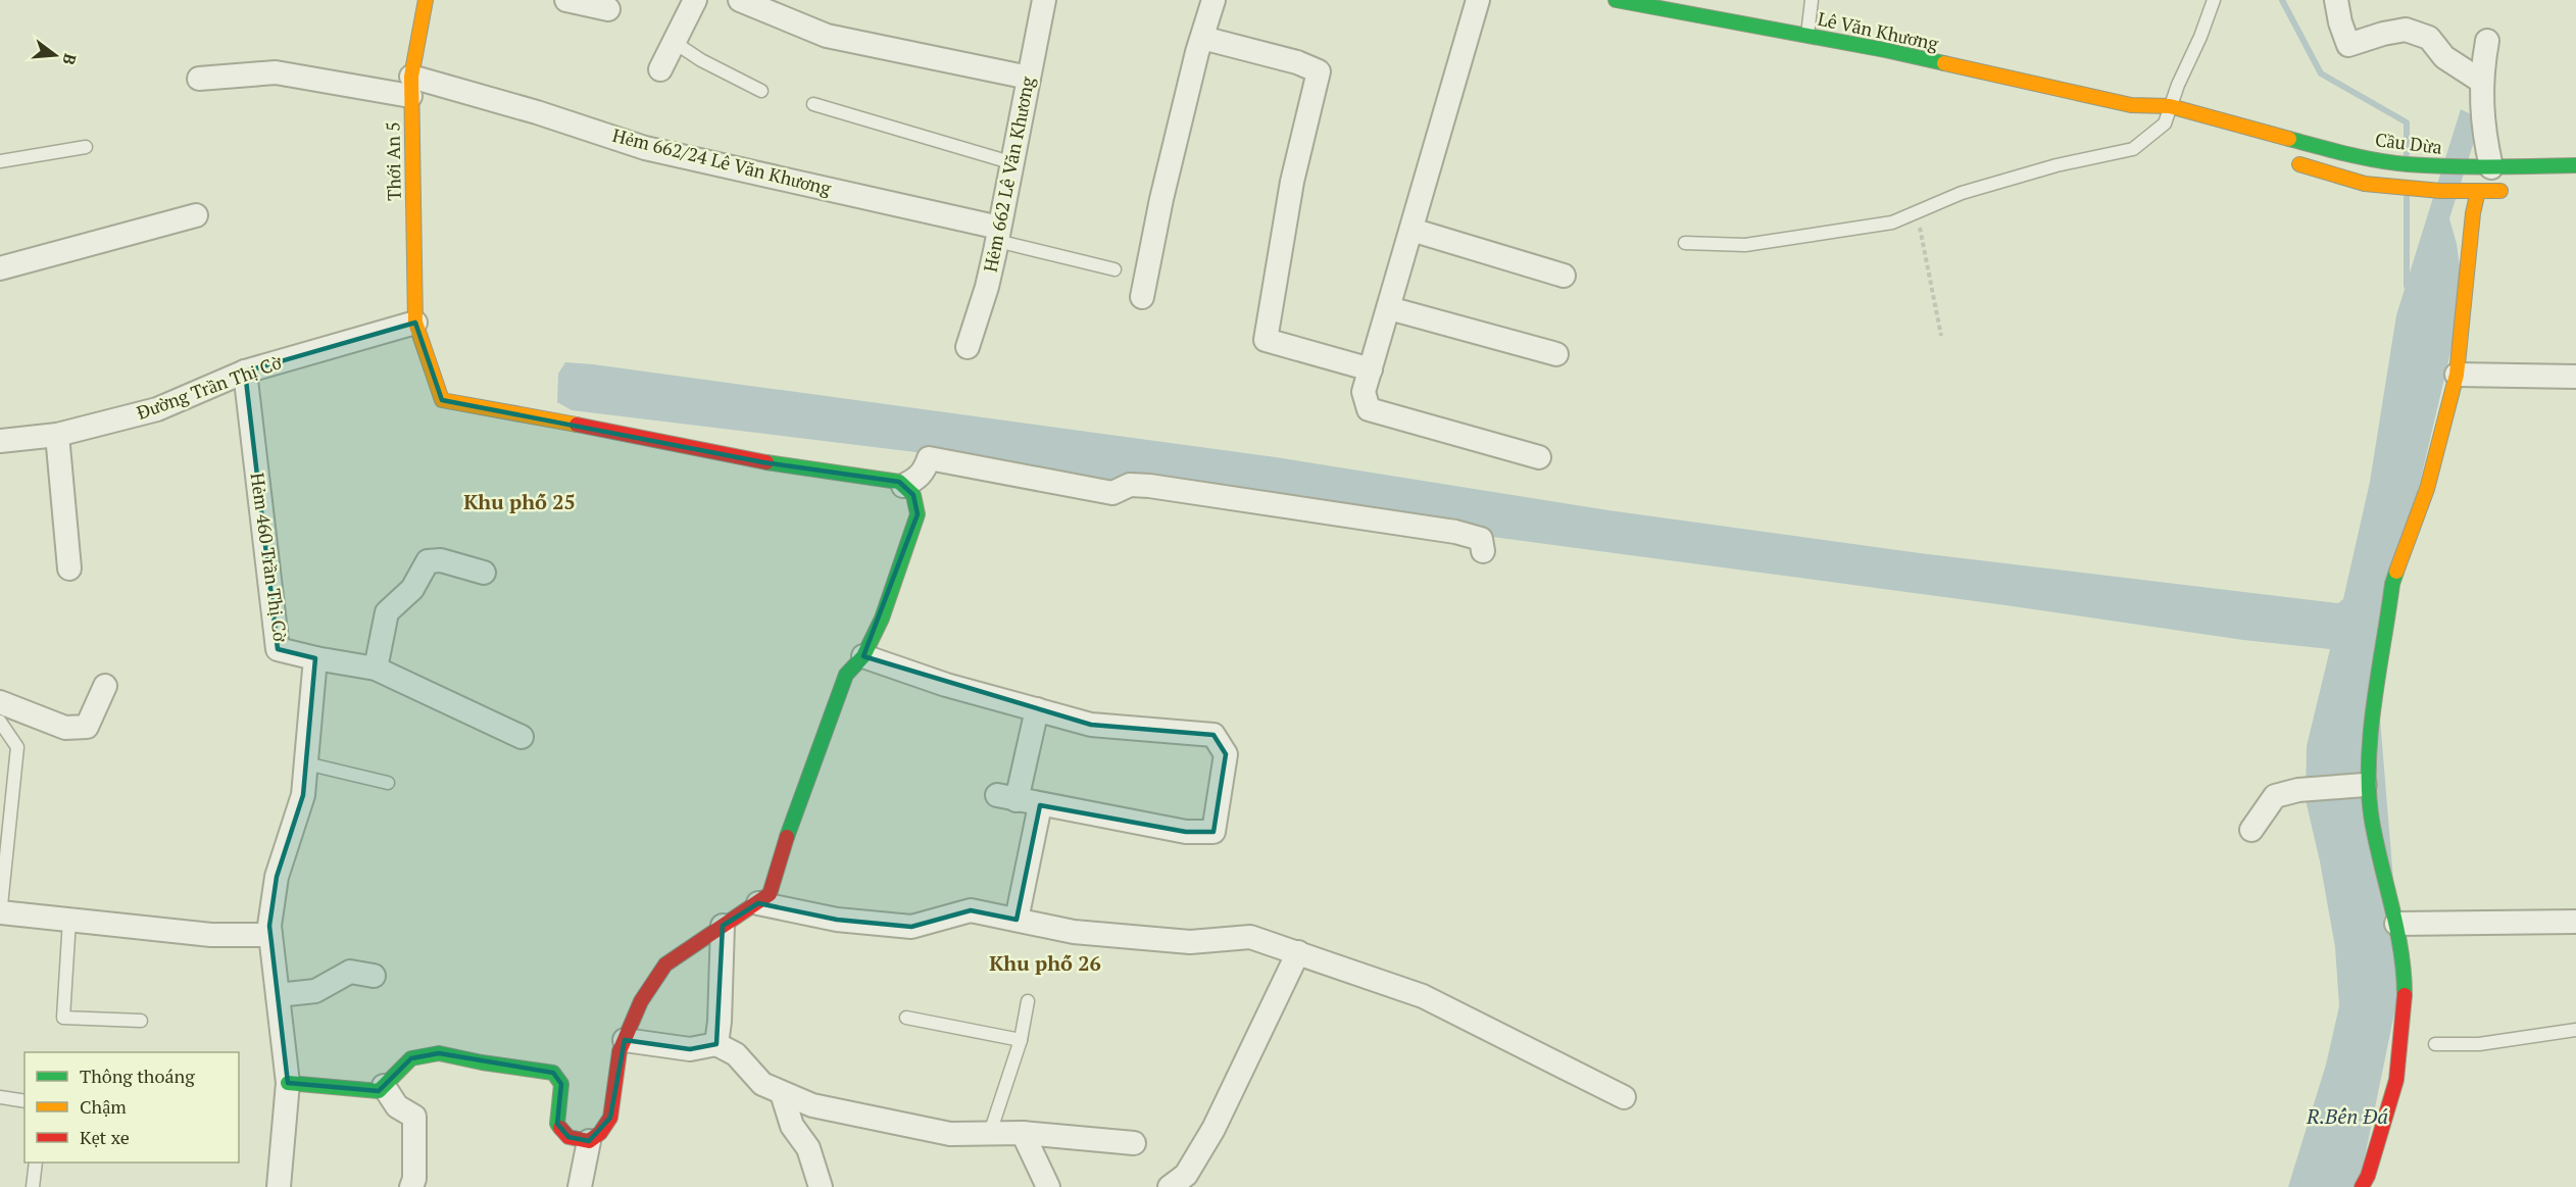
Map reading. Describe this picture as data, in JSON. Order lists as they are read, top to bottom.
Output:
{
  "streets": {
    "street": [
      "Lê Văn Khương",
      "Cầu Dừa",
      "Thới An 5",
      "Hẻm 662/24 Lê Văn Khương",
      "Hẻm 662 Lê Văn Khương",
      "Đường Trần Thị Cờ",
      "Hẻm 460 Trần Thị Cờ"
    ]
  },
  "crossings": [
    ["Lê Văn Khương", "Cầu Dừa"],
    ["Thới An 5", "Hẻm 662/24 Lê Văn Khương"],
    ["Thới An 5", "Đường Trần Thị Cờ"],
    ["Hẻm 662/24 Lê Văn Khương", "Hẻm 662 Lê Văn Khương"],
    ["Đường Trần Thị Cờ", "Hẻm 460 Trần Thị Cờ"]
  ],
  "districts": ["Khu phố 25", "Khu phố 26"],
  "water": ["R.Bến Đá"],
  "legend": ["Thông thoáng", "Chậm", "Kẹt xe"],
  "north": "right"
}
